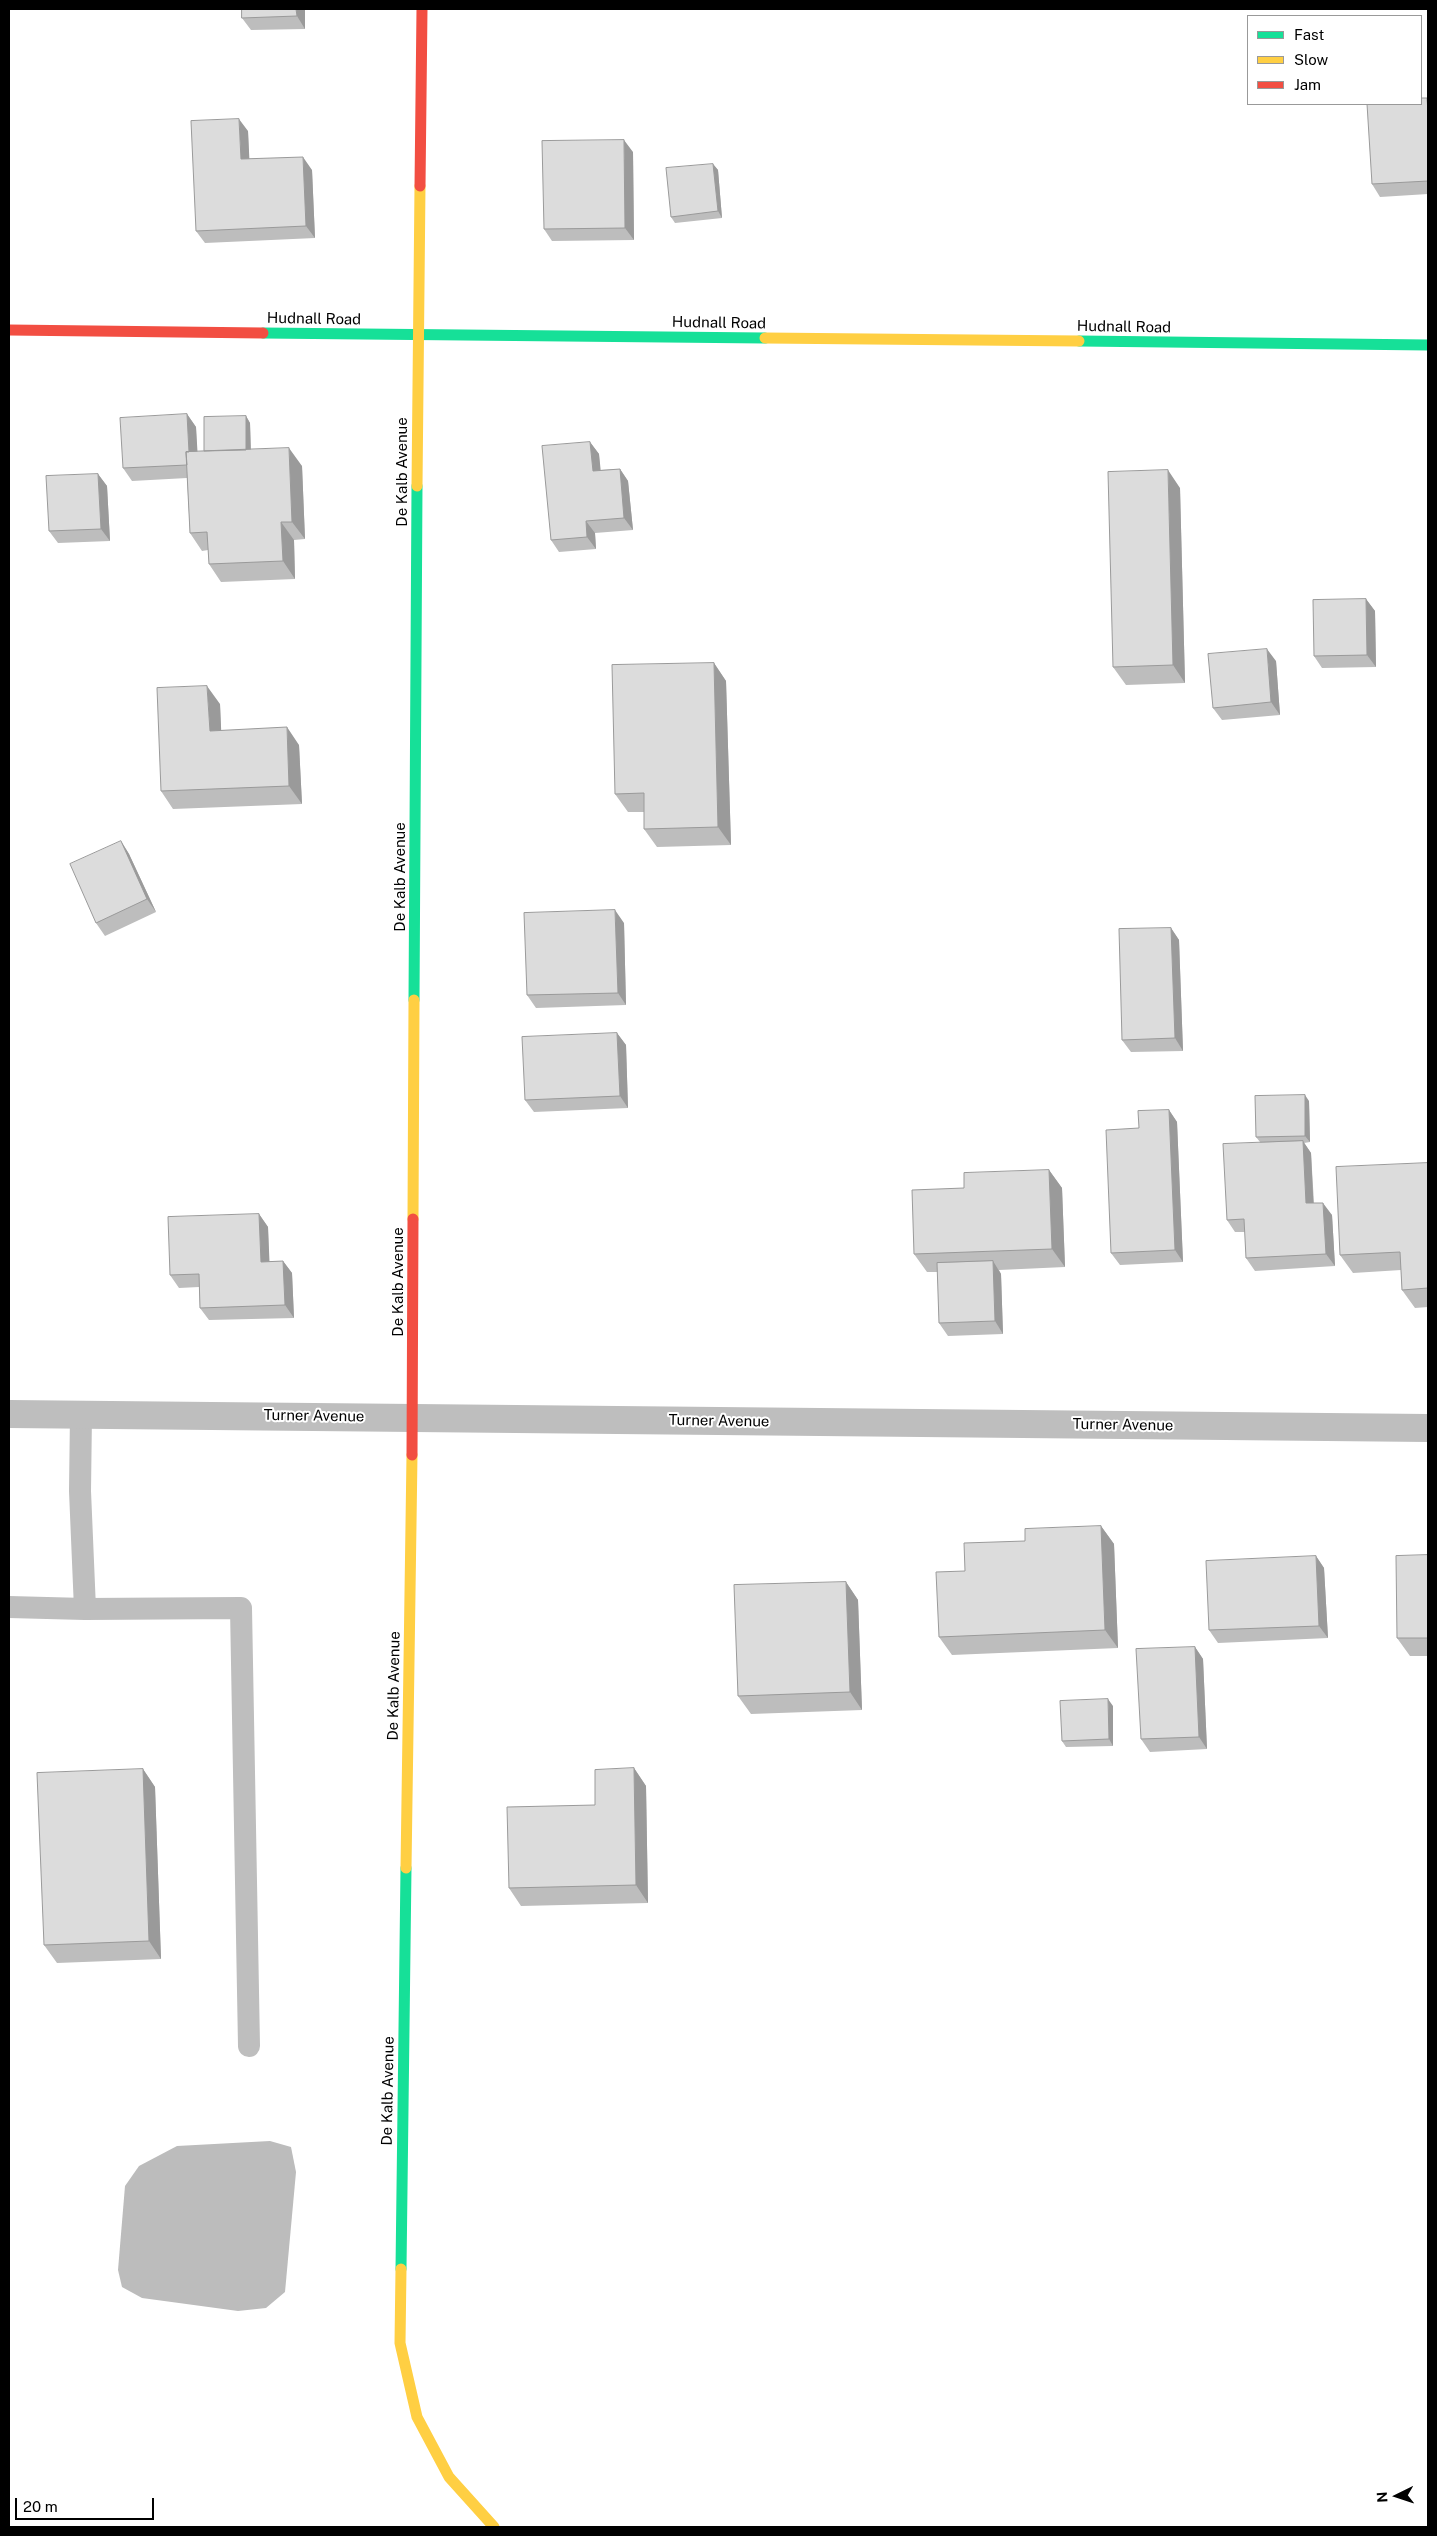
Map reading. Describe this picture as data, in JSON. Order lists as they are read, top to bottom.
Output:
{
  "streets": {
    "street": ["Hudnall Road", "De Kalb Avenue", "Turner Avenue"]
  },
  "crossings": [
    ["Hudnall Road", "De Kalb Avenue"],
    ["De Kalb Avenue", "Turner Avenue"]
  ],
  "legend": ["Fast", "Slow", "Jam"],
  "scale_bar": "20 m",
  "north": "left"
}
